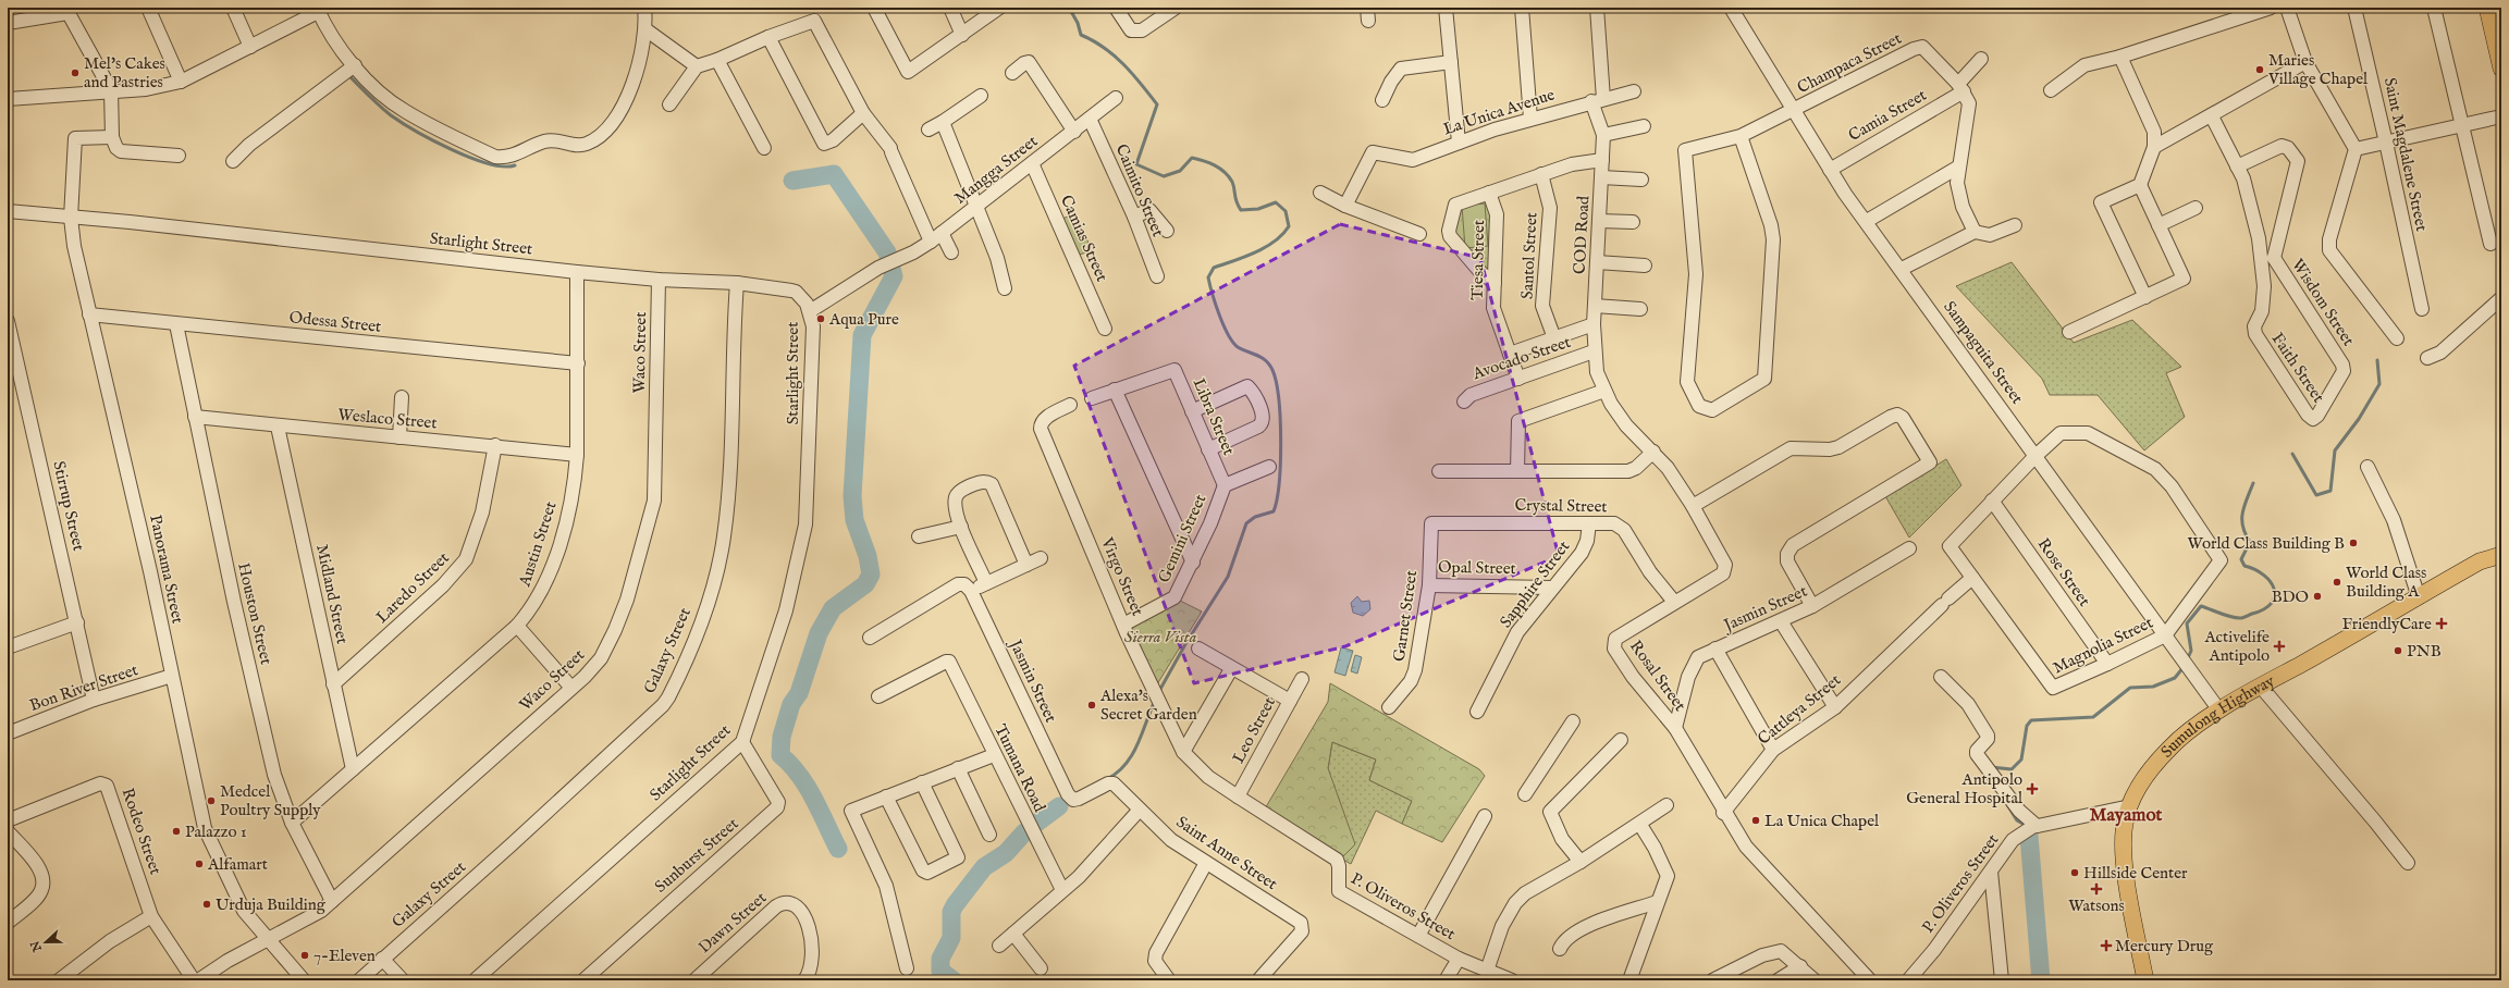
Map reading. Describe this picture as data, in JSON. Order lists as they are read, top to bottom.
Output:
{
  "streets": {
    "main road": ["Sumulong Highway"],
    "street": [
      "Champaca Street",
      "La Unica Avenue",
      "Camia Street",
      "Saint Magdalene Street",
      "Mangga Street",
      "Caimito Street",
      "COD Road",
      "Camias Street",
      "Starlight Street",
      "Santol Street",
      "Tiesa Street",
      "Wisdom Street",
      "Odessa Street",
      "Waco Street",
      "Sampaguita Street",
      "Avocado Street",
      "Faith Street",
      "Libra Street",
      "Weslaco Street",
      "Stirrup Street",
      "Crystal Street",
      "Gemini Street",
      "Austin Street",
      "Opal Street",
      "Panorama Street",
      "Rose Street",
      "Virgo Street",
      "Sapphire Street",
      "Laredo Street",
      "Midland Street",
      "Jasmin Street",
      "Houston Street",
      "Garnet Street",
      "Magnolia Street",
      "Galaxy Street",
      "Rosal Street",
      "Bon River Street",
      "Cattleya Street",
      "Leo Street",
      "Tumana Road",
      "Rodeo Street",
      "Saint Anne Street",
      "Sunburst Street",
      "P. Oliveros Street",
      "Dawn Street"
    ]
  },
  "crossings": [
    ["Champaca Street", "Camia Street"],
    ["Champaca Street", "Sampaguita Street"],
    ["La Unica Avenue", "COD Road"],
    ["Camia Street", "Sampaguita Street"],
    ["Mangga Street", "Caimito Street"],
    ["Mangga Street", "Camias Street"],
    ["Mangga Street", "Starlight Street"],
    ["COD Road", "Avocado Street"],
    ["COD Road", "Rosal Street"],
    ["Starlight Street", "Waco Street"],
    ["Starlight Street", "Austin Street"],
    ["Starlight Street", "Panorama Street"],
    ["Starlight Street", "Galaxy Street"],
    ["Starlight Street", "Sunburst Street"],
    ["Tiesa Street", "Avocado Street"],
    ["Wisdom Street", "Faith Street"],
    ["Odessa Street", "Austin Street"],
    ["Odessa Street", "Panorama Street"],
    ["Odessa Street", "Houston Street"],
    ["Waco Street", "Panorama Street"],
    ["Waco Street", "Houston Street"],
    ["Sampaguita Street", "Magnolia Street"],
    ["Sampaguita Street", "Sumulong Highway"],
    ["Libra Street", "Gemini Street"],
    ["Weslaco Street", "Austin Street"],
    ["Weslaco Street", "Laredo Street"],
    ["Weslaco Street", "Midland Street"],
    ["Weslaco Street", "Houston Street"],
    ["Stirrup Street", "Bon River Street"],
    ["Crystal Street", "Sapphire Street"],
    ["Crystal Street", "Garnet Street"],
    ["Crystal Street", "Rosal Street"],
    ["Gemini Street", "Virgo Street"],
    ["Austin Street", "Midland Street"],
    ["Austin Street", "Houston Street"],
    ["Opal Street", "Sapphire Street"],
    ["Opal Street", "Garnet Street"],
    ["Panorama Street", "Bon River Street"],
    ["Rose Street", "Magnolia Street"],
    ["Virgo Street", "Leo Street"],
    ["Virgo Street", "P. Oliveros Street"],
    ["Laredo Street", "Midland Street"],
    ["Jasmin Street", "Rosal Street"],
    ["Jasmin Street", "Saint Anne Street"],
    ["Magnolia Street", "Cattleya Street"],
    ["Rosal Street", "Cattleya Street"],
    ["Sumulong Highway", "P. Oliveros Street"]
  ],
  "districts": ["Mayamot"],
  "parks": ["Sierra Vista"],
  "places": {
    "other": [
      "Maries Village Chapel",
      "Mel's Cakes and Pastries",
      "Aqua Pure",
      "World Class Building B",
      "World Class Building A",
      "BDO",
      "PNB",
      "Alexa's Secret Garden",
      "Medcel Poultry Supply",
      "La Unica Chapel",
      "Palazzo 1",
      "Alfamart",
      "Hillside Center",
      "Urduja Building",
      "7-Eleven"
    ],
    "health": [
      "FriendlyCare",
      "Activelife Antipolo",
      "Antipolo General Hospital",
      "Watsons",
      "Mercury Drug"
    ]
  },
  "north": "left"
}
